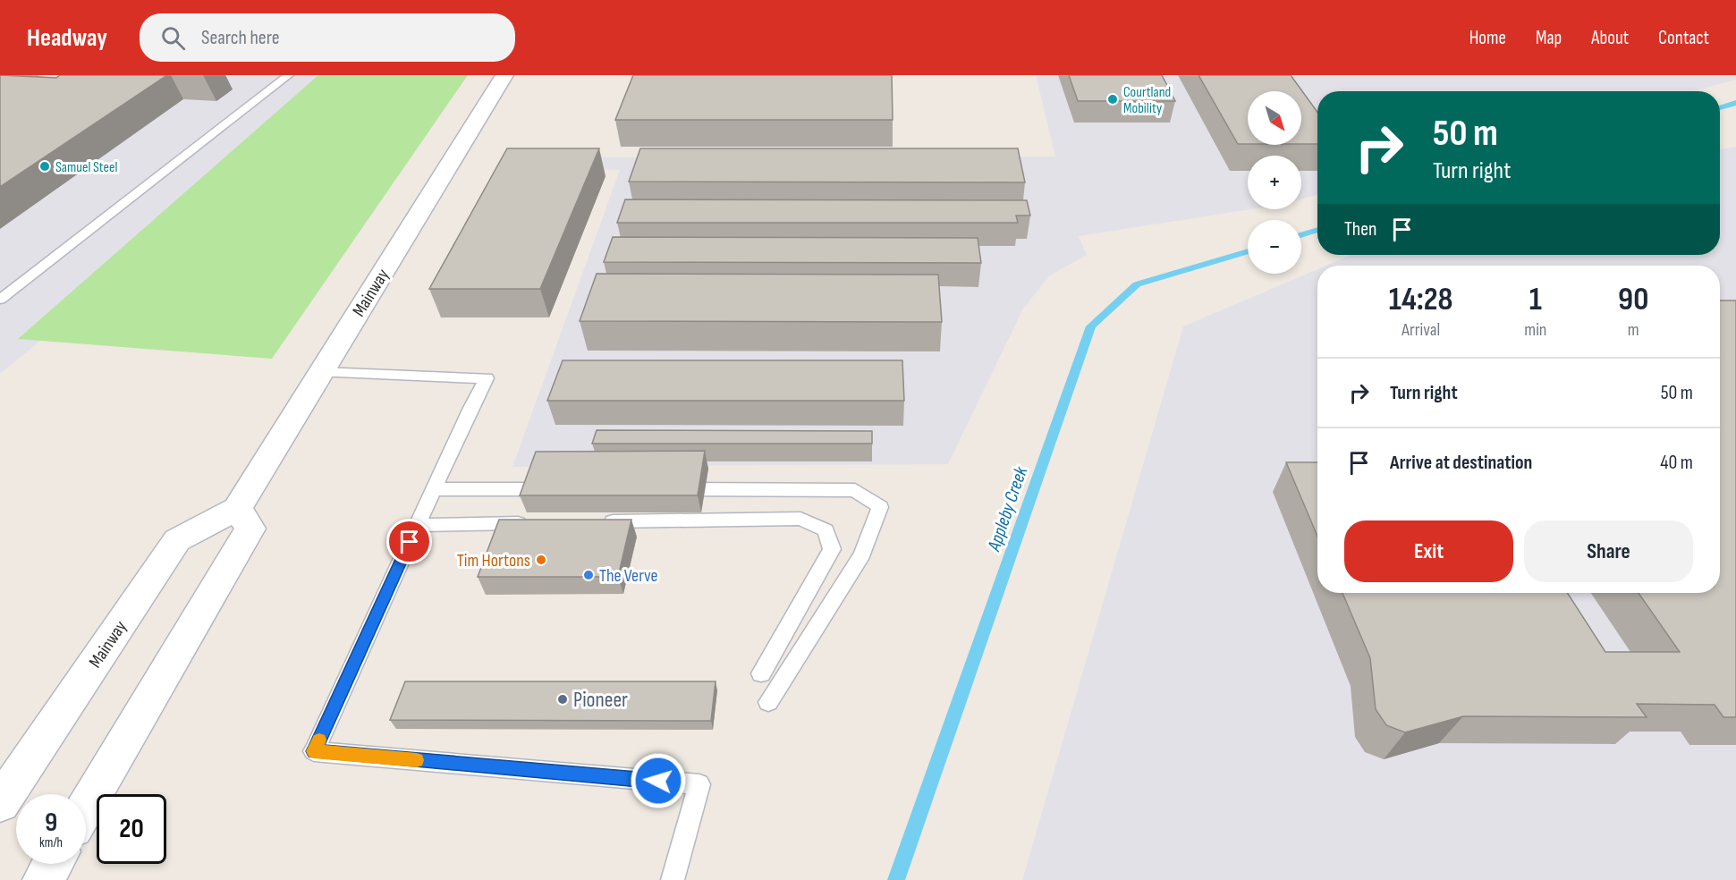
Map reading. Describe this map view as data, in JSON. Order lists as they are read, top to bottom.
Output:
{
  "streets": {
    "street": ["Mainway"]
  },
  "water": ["Appleby Creek"],
  "places": [
    "Courtland Mobility",
    "Samuel Steel",
    "Tim Hortons",
    "The Verve",
    "Pioneer"
  ],
  "north": "bottom right",
  "page": {
    "header": "Headway",
    "search": "Search here",
    "nav": [
      "Home",
      "Map",
      "About",
      "Contact"
    ],
    "map_buttons": ["+", "−"],
    "turn": ["50 m", "Turn right"],
    "then": "Then",
    "eta": [
      "14:28",
      "Arrival",
      "1",
      "min",
      "90",
      "m"
    ],
    "list": [
      {
        "name": "Turn right",
        "value": "50 m"
      },
      {
        "name": "Arrive at destination",
        "value": "40 m"
      }
    ],
    "buttons": ["Exit", "Share"],
    "speed": "9 km/h",
    "limit": "20"
  }
}
